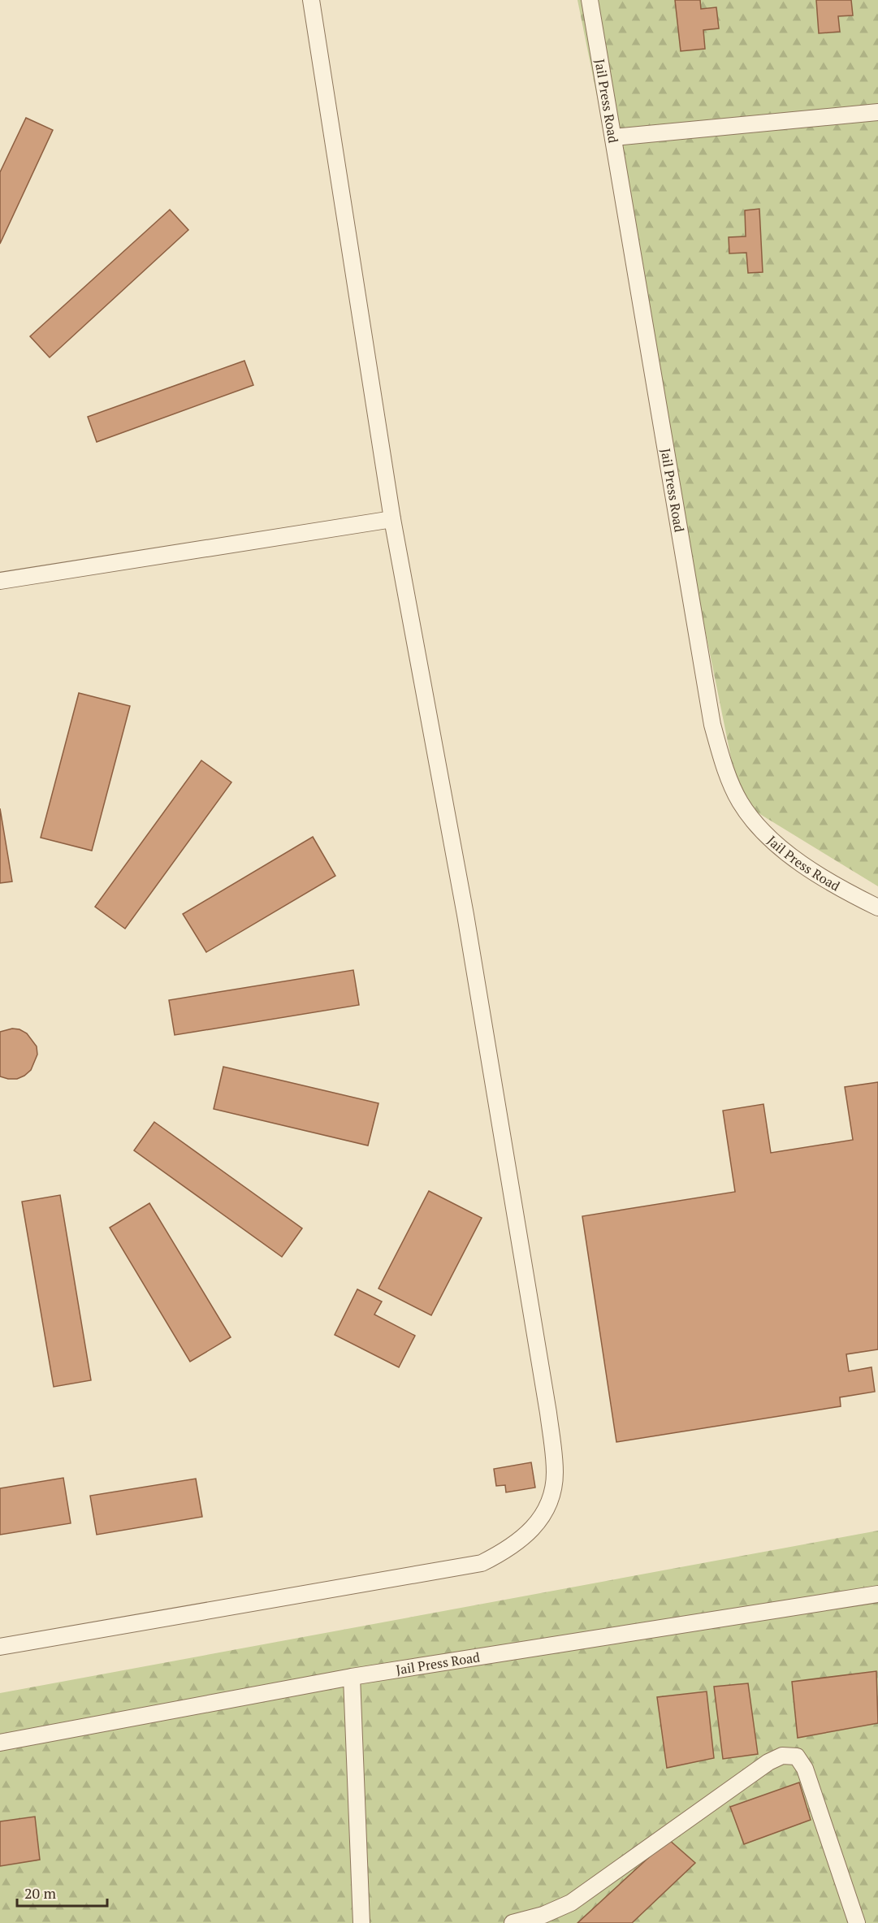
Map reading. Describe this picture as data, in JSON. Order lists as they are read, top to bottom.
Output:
{
  "streets": {
    "lane": ["Jail Press Road"]
  },
  "scale_bar": "20 m"
}
